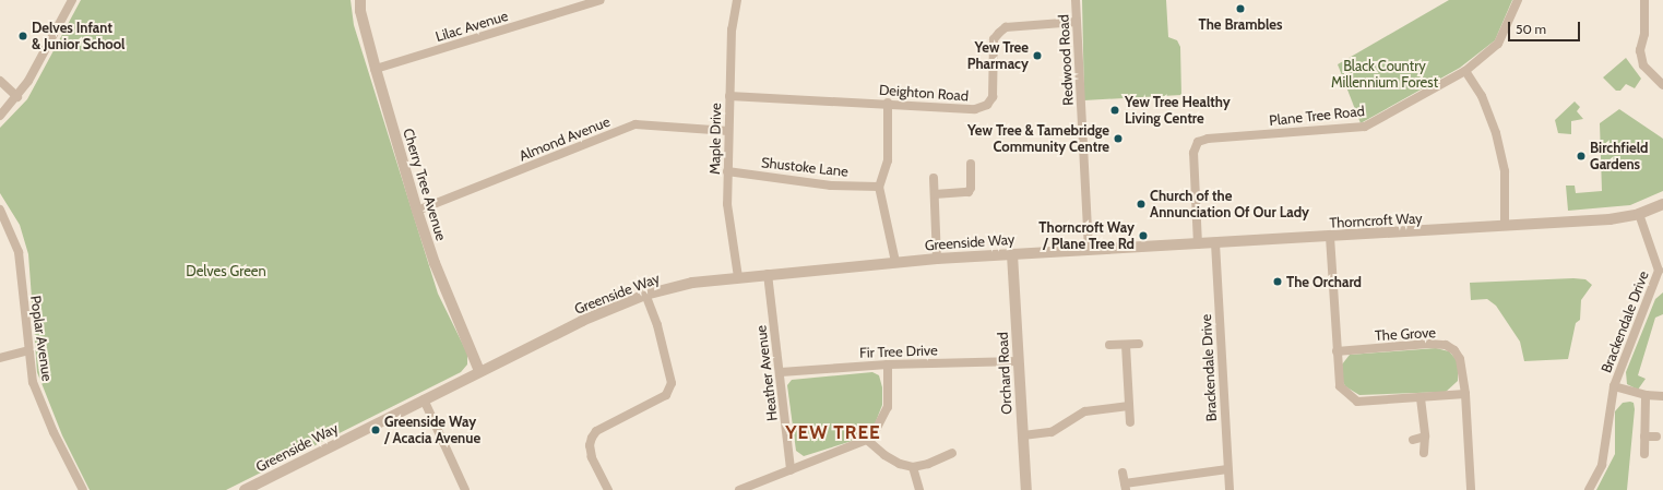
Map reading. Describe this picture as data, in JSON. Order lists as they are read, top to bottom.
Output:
{
  "streets": {
    "street": [
      "Lilac Avenue",
      "Redwood Road",
      "Deighton Road",
      "Plane Tree Road",
      "Almond Avenue",
      "Maple Drive",
      "Shustoke Lane",
      "Cherry Tree Avenue",
      "Thorncroft Way",
      "Greenside Way",
      "Brackendale Drive",
      "The Grove",
      "Poplar Avenue",
      "Fir Tree Drive",
      "Heather Avenue",
      "Orchard Road"
    ]
  },
  "crossings": [
    ["Lilac Avenue", "Cherry Tree Avenue"],
    ["Redwood Road", "Deighton Road"],
    ["Redwood Road", "Thorncroft Way"],
    ["Redwood Road", "Greenside Way"],
    ["Deighton Road", "Maple Drive"],
    ["Plane Tree Road", "Thorncroft Way"],
    ["Almond Avenue", "Maple Drive"],
    ["Almond Avenue", "Cherry Tree Avenue"],
    ["Maple Drive", "Shustoke Lane"],
    ["Maple Drive", "Greenside Way"],
    ["Cherry Tree Avenue", "Greenside Way"],
    ["Thorncroft Way", "Greenside Way"],
    ["Thorncroft Way", "Brackendale Drive"],
    ["Greenside Way", "Heather Avenue"],
    ["Greenside Way", "Orchard Road"],
    ["Fir Tree Drive", "Heather Avenue"],
    ["Fir Tree Drive", "Orchard Road"]
  ],
  "districts": ["YEW TREE"],
  "parks": ["Black Country Millennium Forest", "Delves Green"],
  "places": [
    "The Brambles",
    "Delves Infant & Junior School",
    "Yew Tree Pharmacy",
    "Yew Tree Healthy Living Centre",
    "Yew Tree & Tamebridge Community Centre",
    "Birchfield Gardens",
    "Church of the Annunciation Of Our Lady",
    "Thorncroft Way / Plane Tree Rd",
    "The Orchard",
    "Greenside Way / Acacia Avenue"
  ],
  "scale_bar": "50 m"
}
